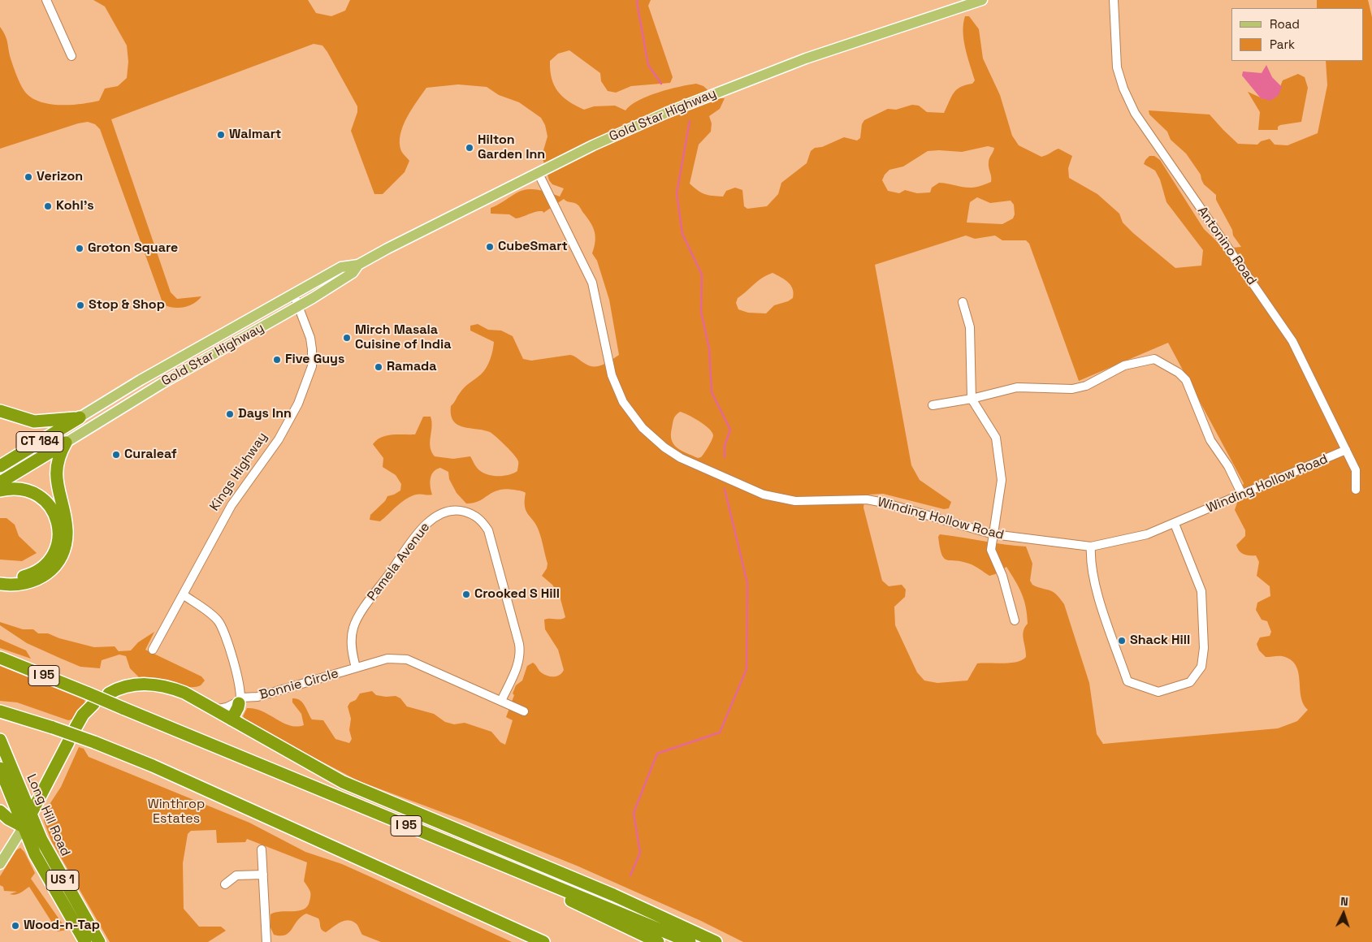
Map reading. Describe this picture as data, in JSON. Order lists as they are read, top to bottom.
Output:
{
  "streets": {
    "highway": [
      "CT 184",
      "I 95",
      "Long Hill Road",
      "US 1"
    ],
    "main road": ["Gold Star Highway"],
    "street": [
      "Antonino Road",
      "Kings Highway",
      "Winding Hollow Road",
      "Pamela Avenue",
      "Bonnie Circle"
    ]
  },
  "crossings": [
    ["Gold Star Highway", "CT 184"],
    ["Gold Star Highway", "Kings Highway"],
    ["Gold Star Highway", "Winding Hollow Road"],
    ["Antonino Road", "Winding Hollow Road"],
    ["Pamela Avenue", "Bonnie Circle"]
  ],
  "parks": ["Winthrop Estates"],
  "places": [
    "Walmart",
    "Hilton Garden Inn",
    "Verizon",
    "Kohl's",
    "CubeSmart",
    "Groton Square",
    "Stop & Shop",
    "Mirch Masala Cuisine of India",
    "Five Guys",
    "Ramada",
    "Days Inn",
    "Curaleaf",
    "Crooked S Hill",
    "Shack Hill",
    "Wood-n-Tap"
  ],
  "legend": ["Road", "Park"],
  "north": "top"
}
